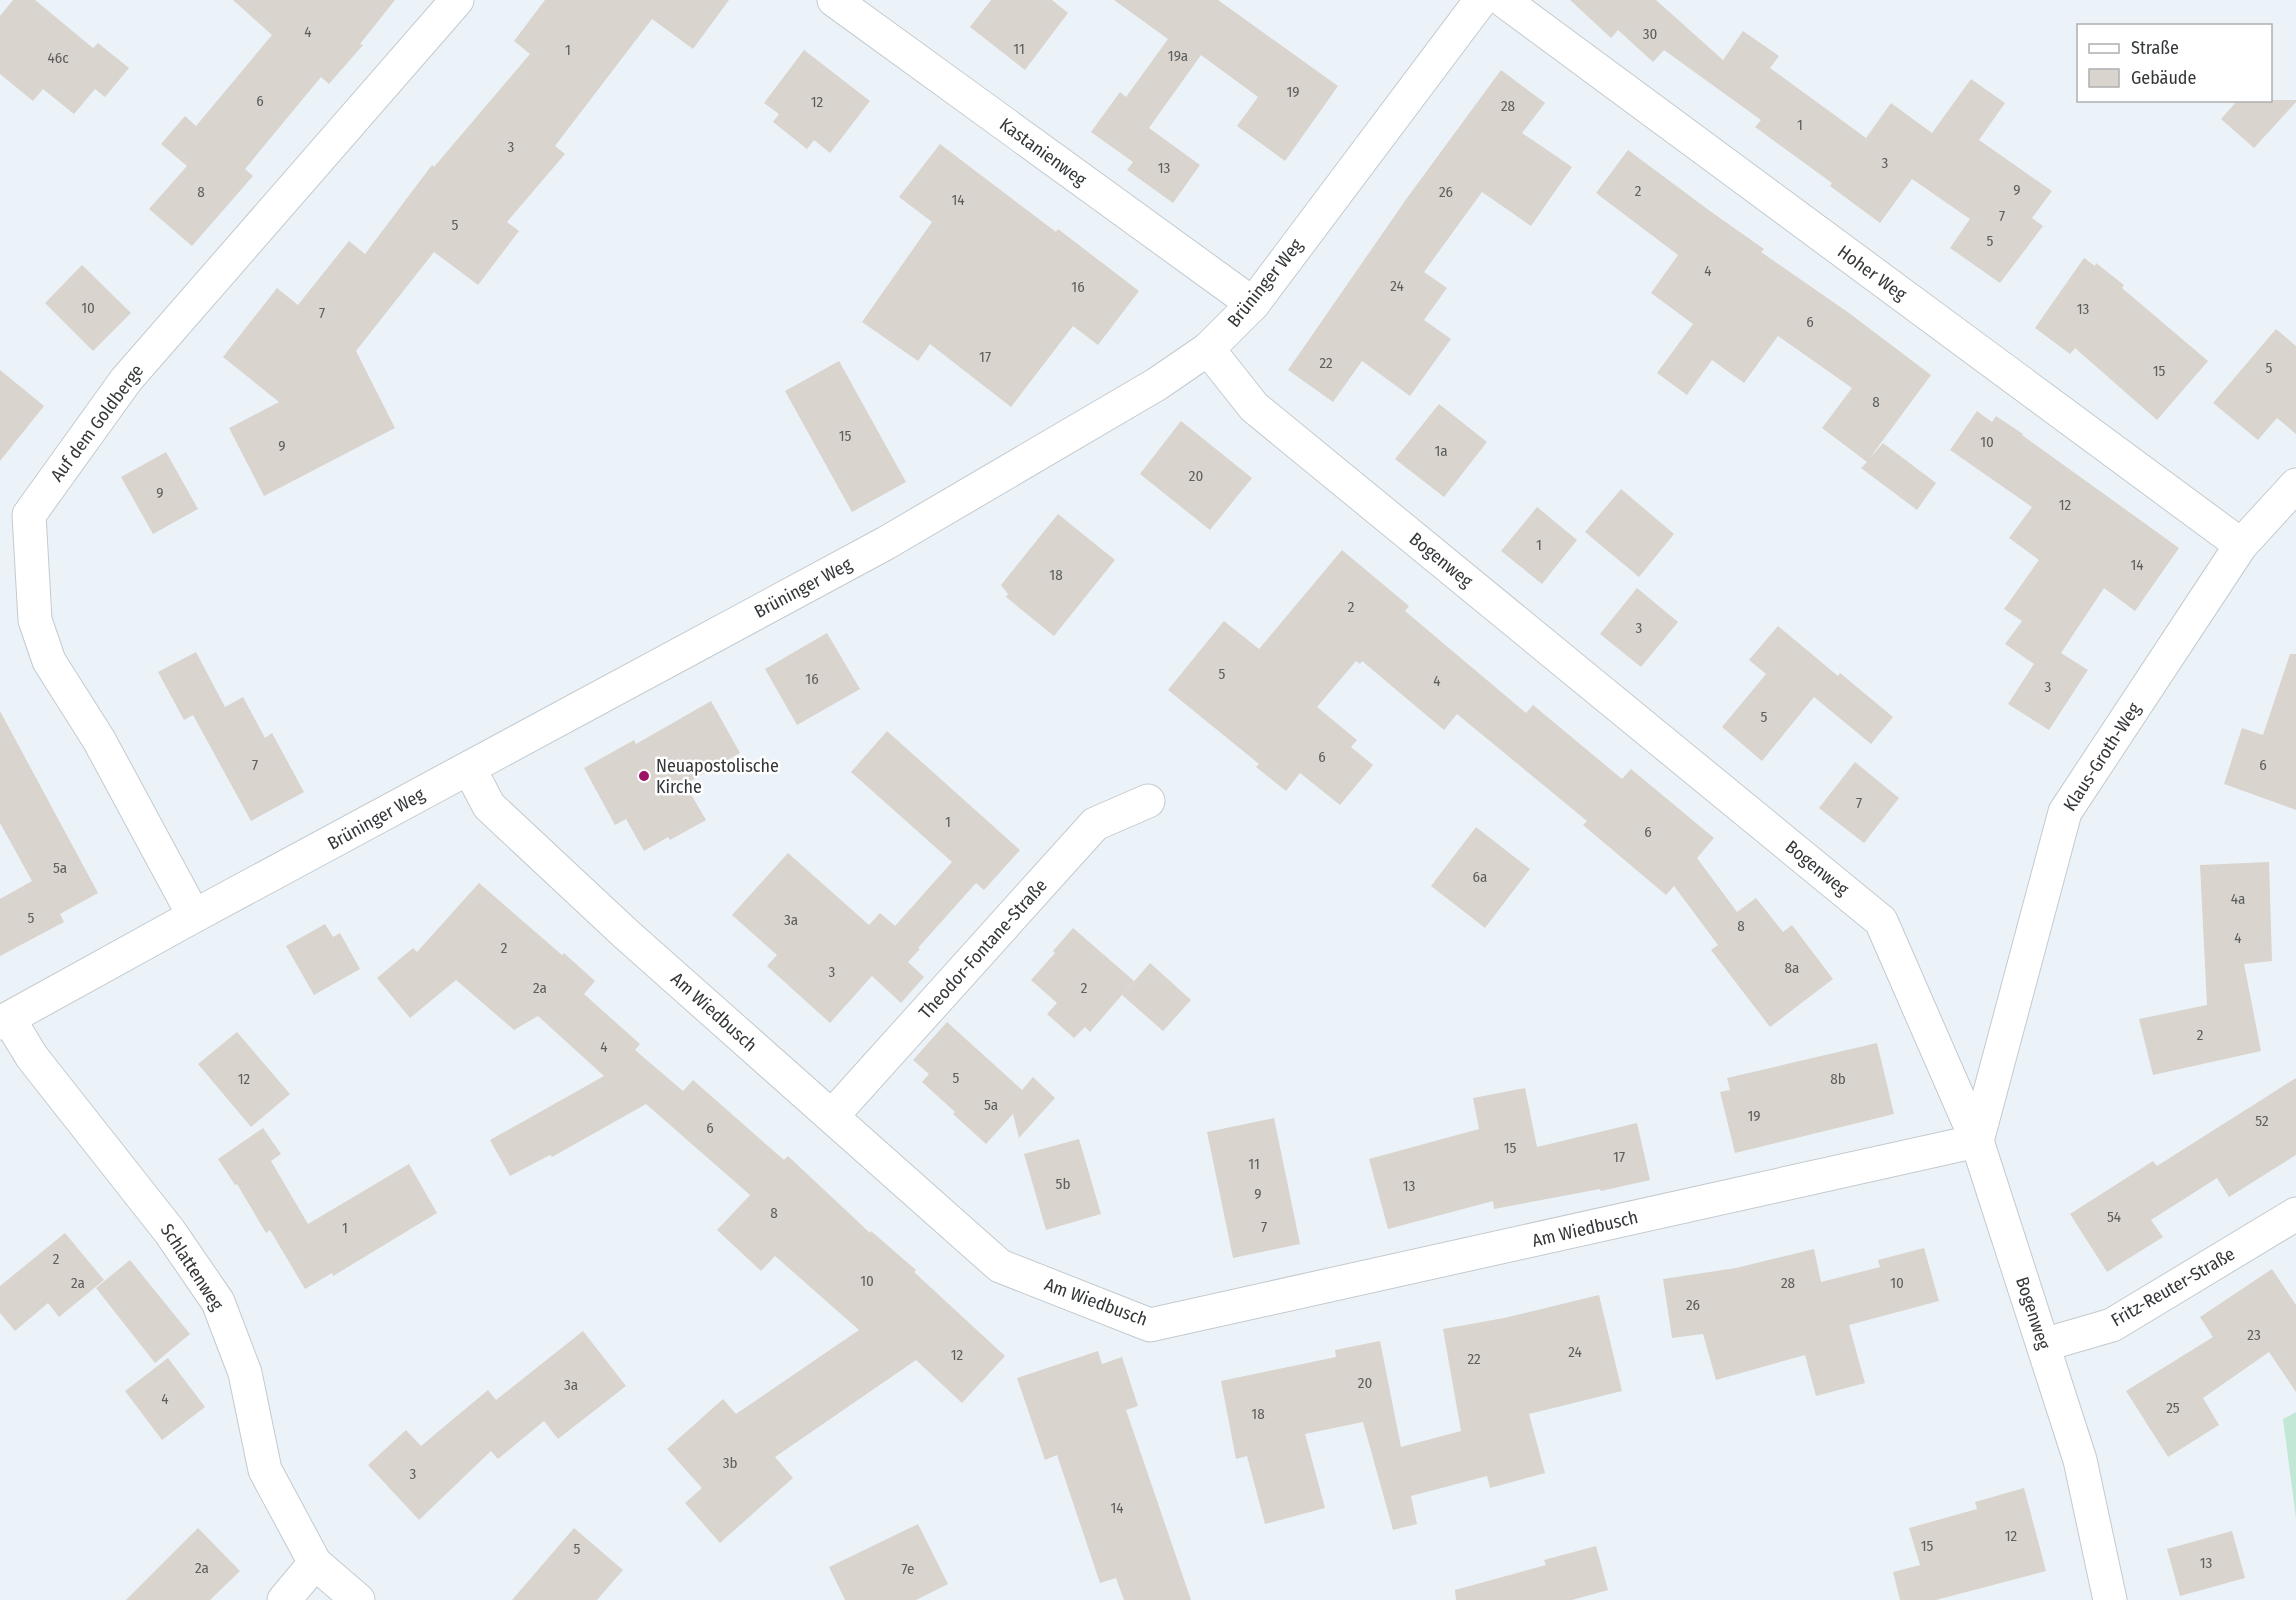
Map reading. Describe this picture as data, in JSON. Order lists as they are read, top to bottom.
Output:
{
  "streets": {
    "street": [
      "Kastanienweg",
      "Hoher Weg",
      "Brüninger Weg",
      "Auf dem Goldberge",
      "Bogenweg",
      "Klaus-Groth-Weg",
      "Theodor-Fontane-Straße",
      "Am Wiedbusch",
      "Schlattenweg",
      "Fritz-Reuter-Straße"
    ]
  },
  "crossings": [
    ["Kastanienweg", "Brüninger Weg"],
    ["Hoher Weg", "Klaus-Groth-Weg"],
    ["Brüninger Weg", "Auf dem Goldberge"],
    ["Brüninger Weg", "Bogenweg"],
    ["Brüninger Weg", "Am Wiedbusch"],
    ["Brüninger Weg", "Schlattenweg"],
    ["Bogenweg", "Klaus-Groth-Weg"],
    ["Bogenweg", "Am Wiedbusch"],
    ["Bogenweg", "Fritz-Reuter-Straße"],
    ["Klaus-Groth-Weg", "Am Wiedbusch"],
    ["Theodor-Fontane-Straße", "Am Wiedbusch"]
  ],
  "places": ["Neuapostolische Kirche"],
  "house_numbers": [
    "4",
    "30",
    "11",
    "1",
    "19a",
    "46c",
    "19",
    "6",
    "12",
    "28",
    "1",
    "3",
    "3",
    "13",
    "9",
    "2",
    "8",
    "26",
    "14",
    "7",
    "5",
    "5",
    "4",
    "24",
    "16",
    "10",
    "13",
    "7",
    "6",
    "17",
    "22",
    "5",
    "15",
    "8",
    "15",
    "10",
    "9",
    "1a",
    "20",
    "9",
    "12",
    "1",
    "14",
    "18",
    "2",
    "3",
    "5",
    "16",
    "4",
    "3",
    "5",
    "6",
    "7",
    "6",
    "7",
    "1",
    "6",
    "5a",
    "6a",
    "4a",
    "5",
    "3a",
    "8",
    "4",
    "2",
    "8a",
    "3",
    "2a",
    "2",
    "2",
    "4",
    "5",
    "12",
    "8b",
    "5a",
    "19",
    "52",
    "6",
    "15",
    "17",
    "11",
    "5b",
    "13",
    "9",
    "8",
    "54",
    "7",
    "1",
    "2",
    "10",
    "2a",
    "28",
    "10",
    "26",
    "23",
    "24",
    "12",
    "22",
    "20",
    "3a",
    "4",
    "25",
    "18",
    "3b",
    "3",
    "14",
    "12",
    "15",
    "5",
    "13",
    "2a",
    "7e"
  ],
  "legend": ["Straße", "Gebäude"]
}
